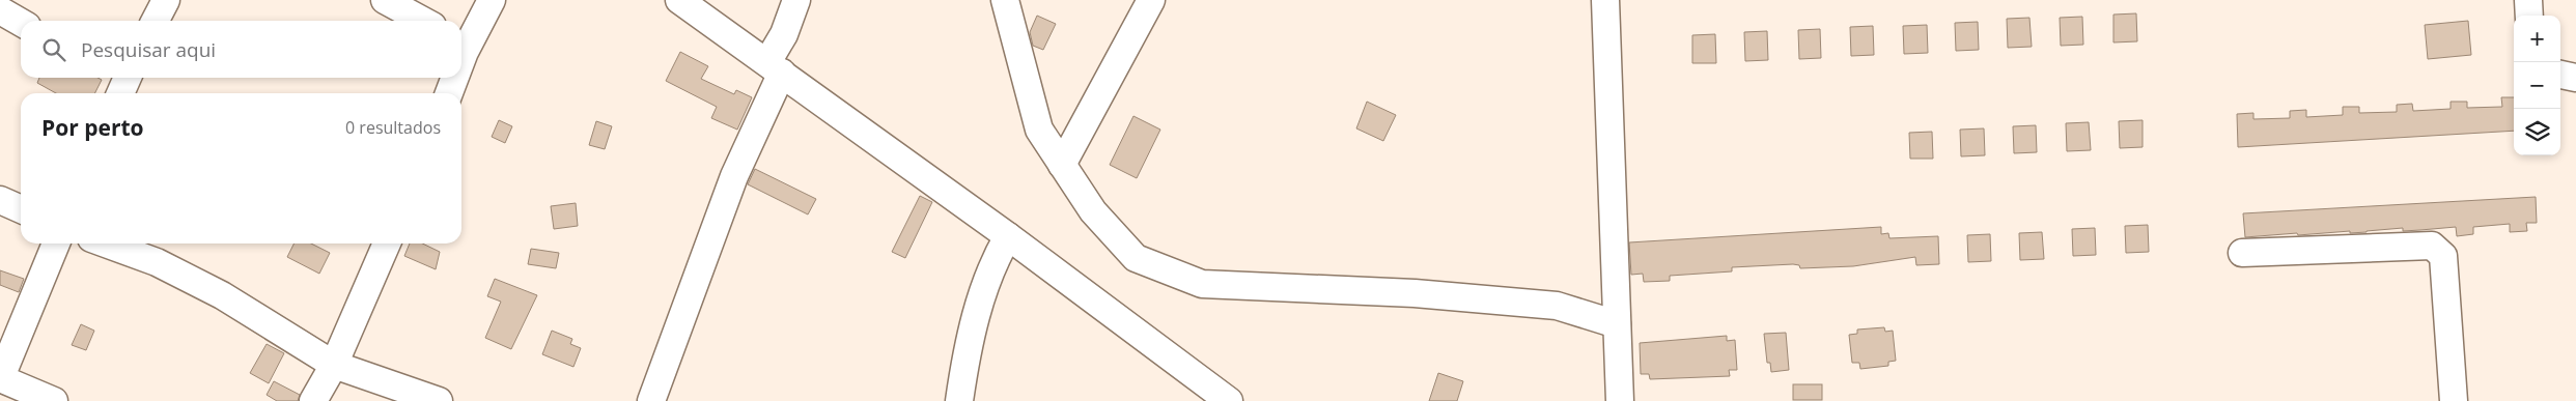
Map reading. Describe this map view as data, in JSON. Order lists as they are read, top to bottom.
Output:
{
  "page": {
    "map_buttons": ["+", "−"],
    "search": "Pesquisar aqui",
    "heading": ["Por perto", "0 resultados"]
  }
}
